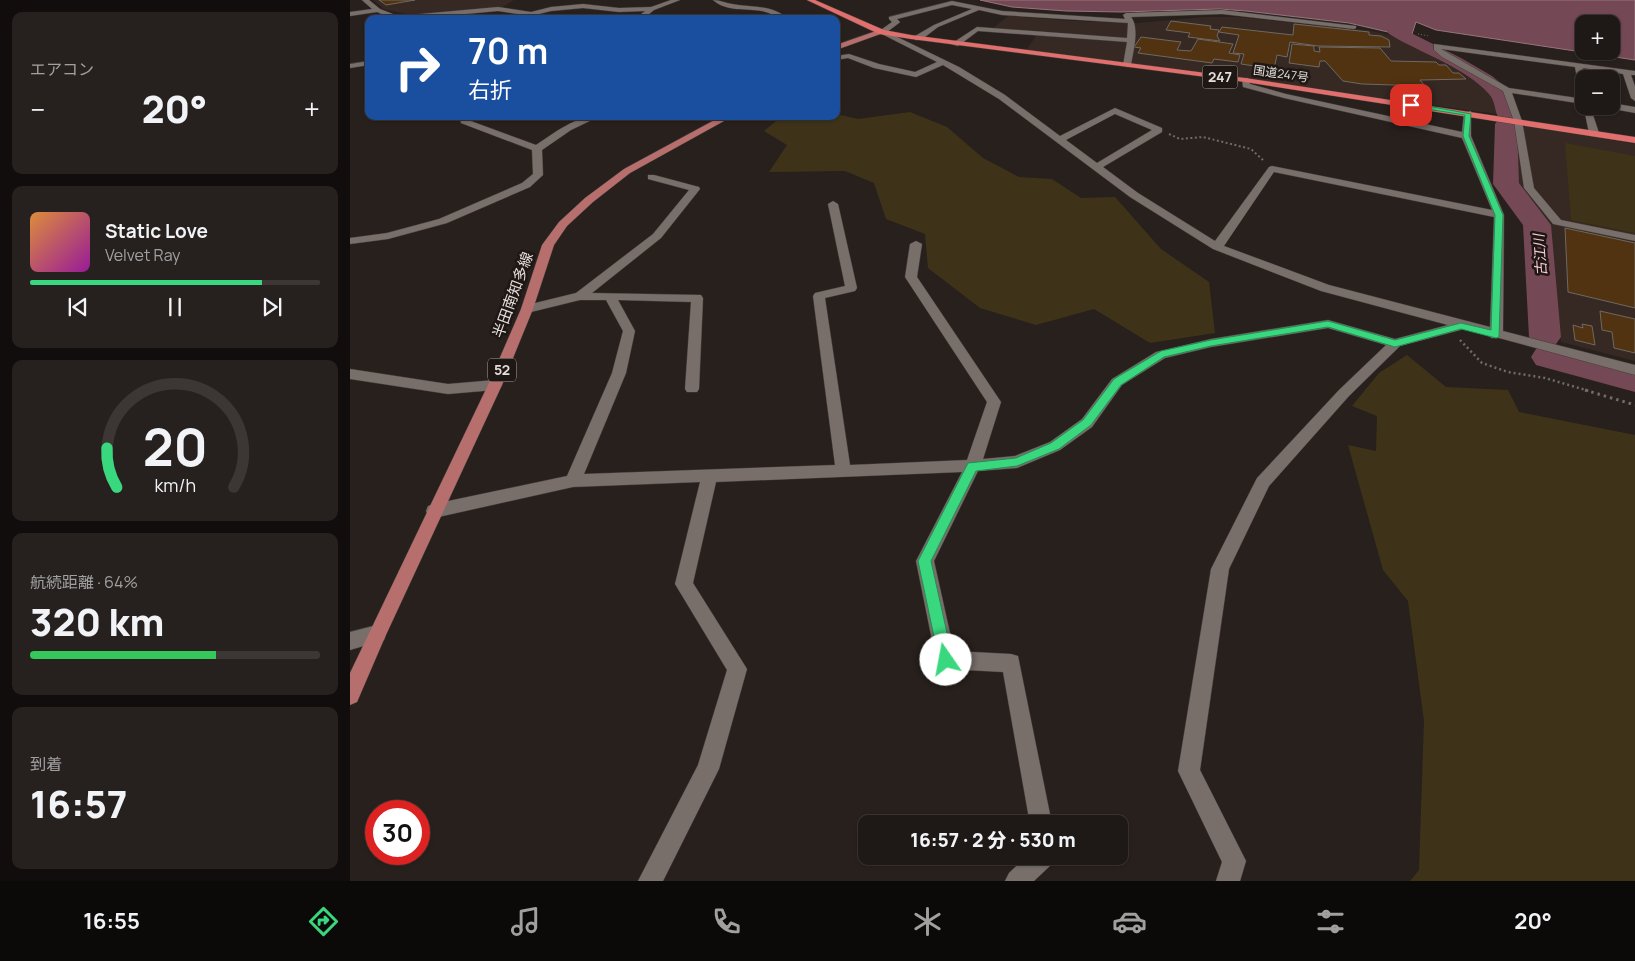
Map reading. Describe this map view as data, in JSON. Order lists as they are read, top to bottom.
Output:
{
  "streets": {
    "highway": ["国道247号", "247"],
    "main road": ["半田南知多線", "52"]
  },
  "water": ["古江川"],
  "page": {
    "tile": [
      "エアコン",
      ["航続距離 · 64%", "320 km"],
      ["到着", "16:57"]
    ],
    "map_buttons": ["+", "−"],
    "turn": ["70 m", "右折"],
    "heat": ["−", "20°", "+"],
    "song": ["Static Love", "Velvet Ray"],
    "limit": "30",
    "trip": "16:57 · 2 分 · 530 m",
    "tabs": ["16:55", "20°"],
    "gauge": ["20", "km/h"]
  }
}
